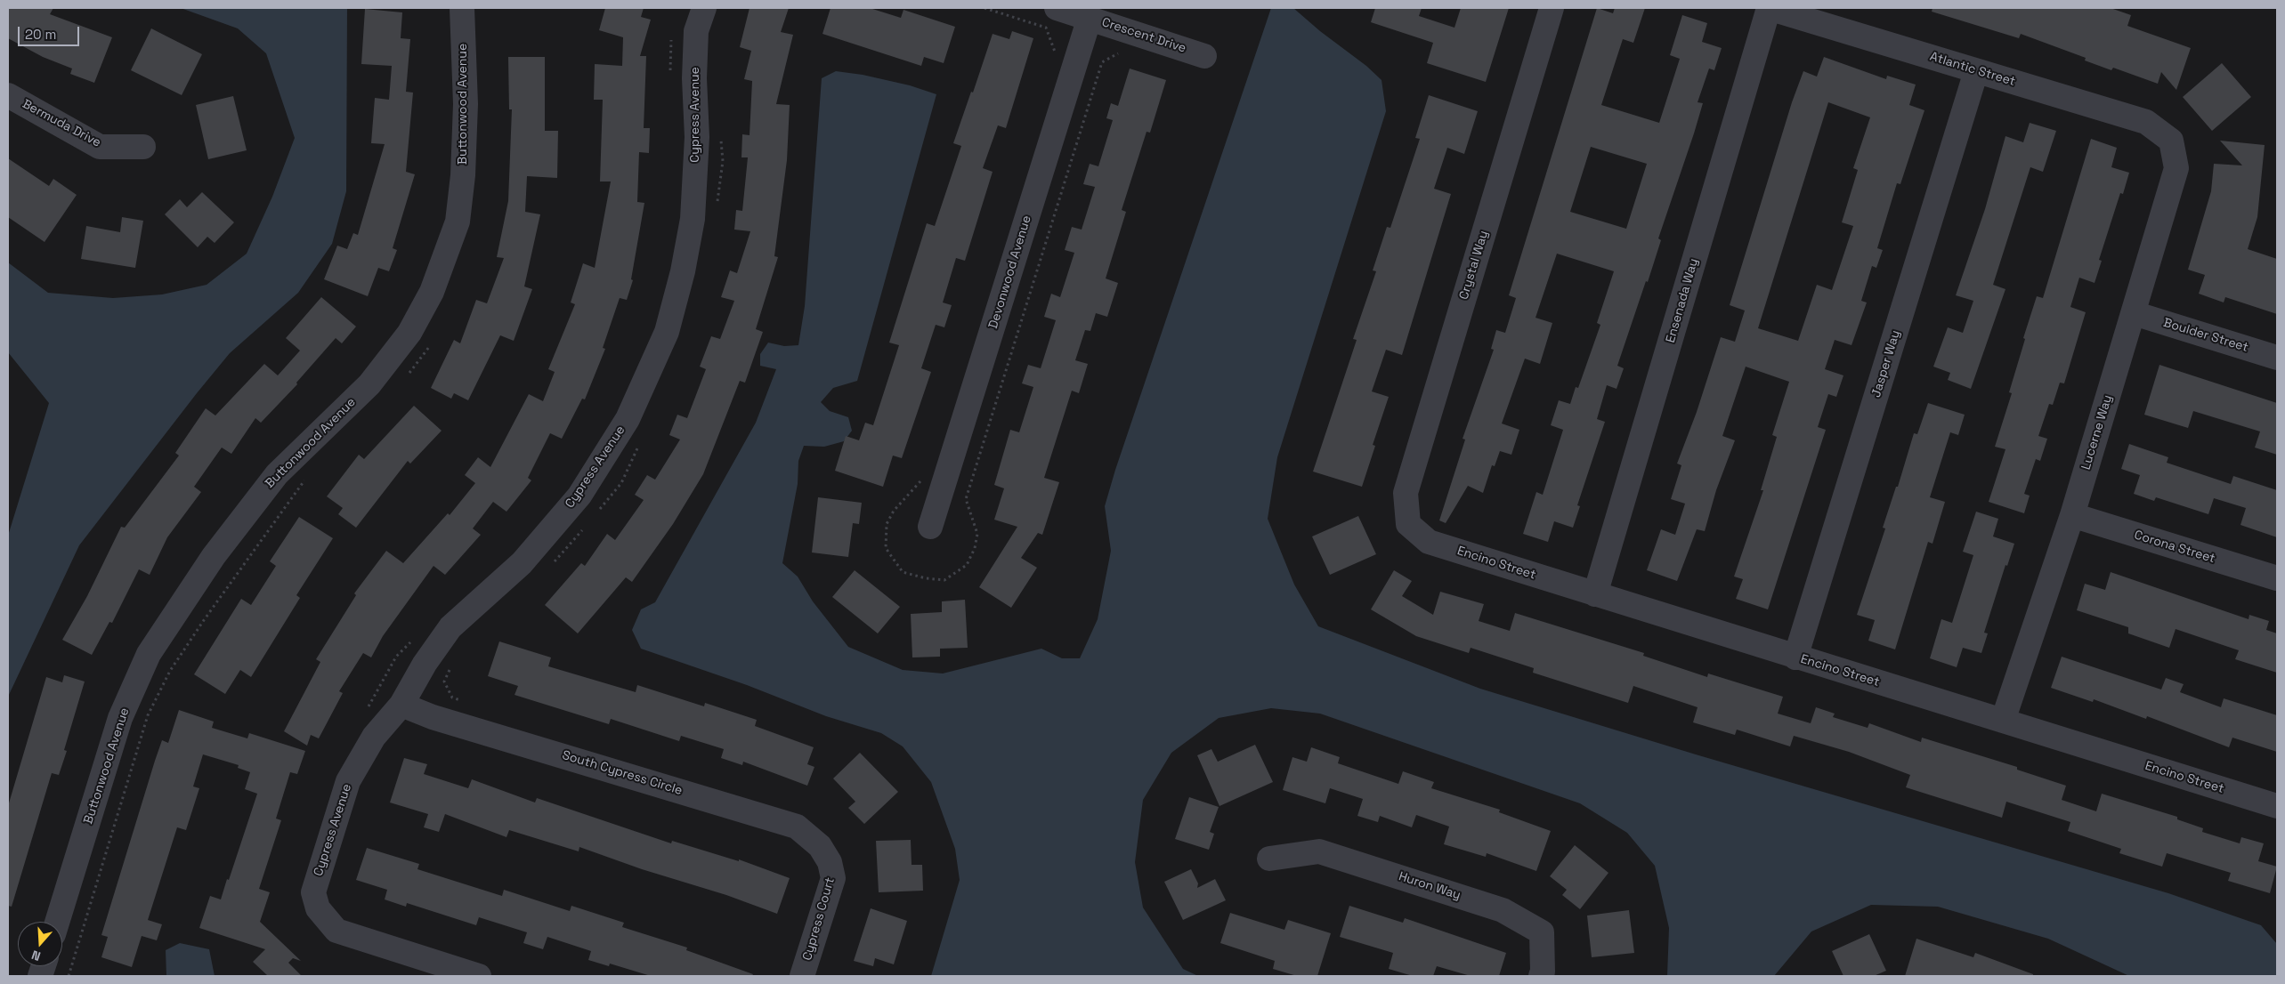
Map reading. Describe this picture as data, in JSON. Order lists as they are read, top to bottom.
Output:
{
  "streets": {
    "street": [
      "Crescent Drive",
      "Atlantic Street",
      "Buttonwood Avenue",
      "Cypress Avenue",
      "Bermuda Drive",
      "Crystal Way",
      "Devonwood Avenue",
      "Ensenada Way",
      "Boulder Street",
      "Jasper Way",
      "Lucerne Way",
      "Corona Street",
      "Encino Street",
      "South Cypress Circle",
      "Huron Way",
      "Cypress Court"
    ]
  },
  "crossings": [
    ["Crescent Drive", "Devonwood Avenue"],
    ["Atlantic Street", "Ensenada Way"],
    ["Atlantic Street", "Jasper Way"],
    ["Atlantic Street", "Lucerne Way"],
    ["Cypress Avenue", "South Cypress Circle"],
    ["Crystal Way", "Encino Street"],
    ["Ensenada Way", "Encino Street"],
    ["Boulder Street", "Lucerne Way"],
    ["Jasper Way", "Encino Street"],
    ["Lucerne Way", "Corona Street"],
    ["Lucerne Way", "Encino Street"],
    ["South Cypress Circle", "Cypress Court"]
  ],
  "scale_bar": "20 m",
  "north": "bottom"
}
